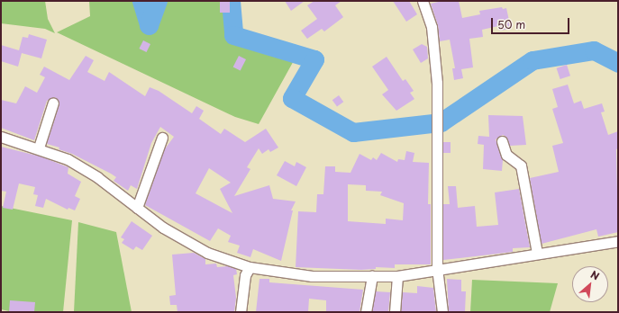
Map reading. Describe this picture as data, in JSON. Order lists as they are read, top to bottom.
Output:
{
  "scale_bar": "50 m",
  "north": "top right"
}
